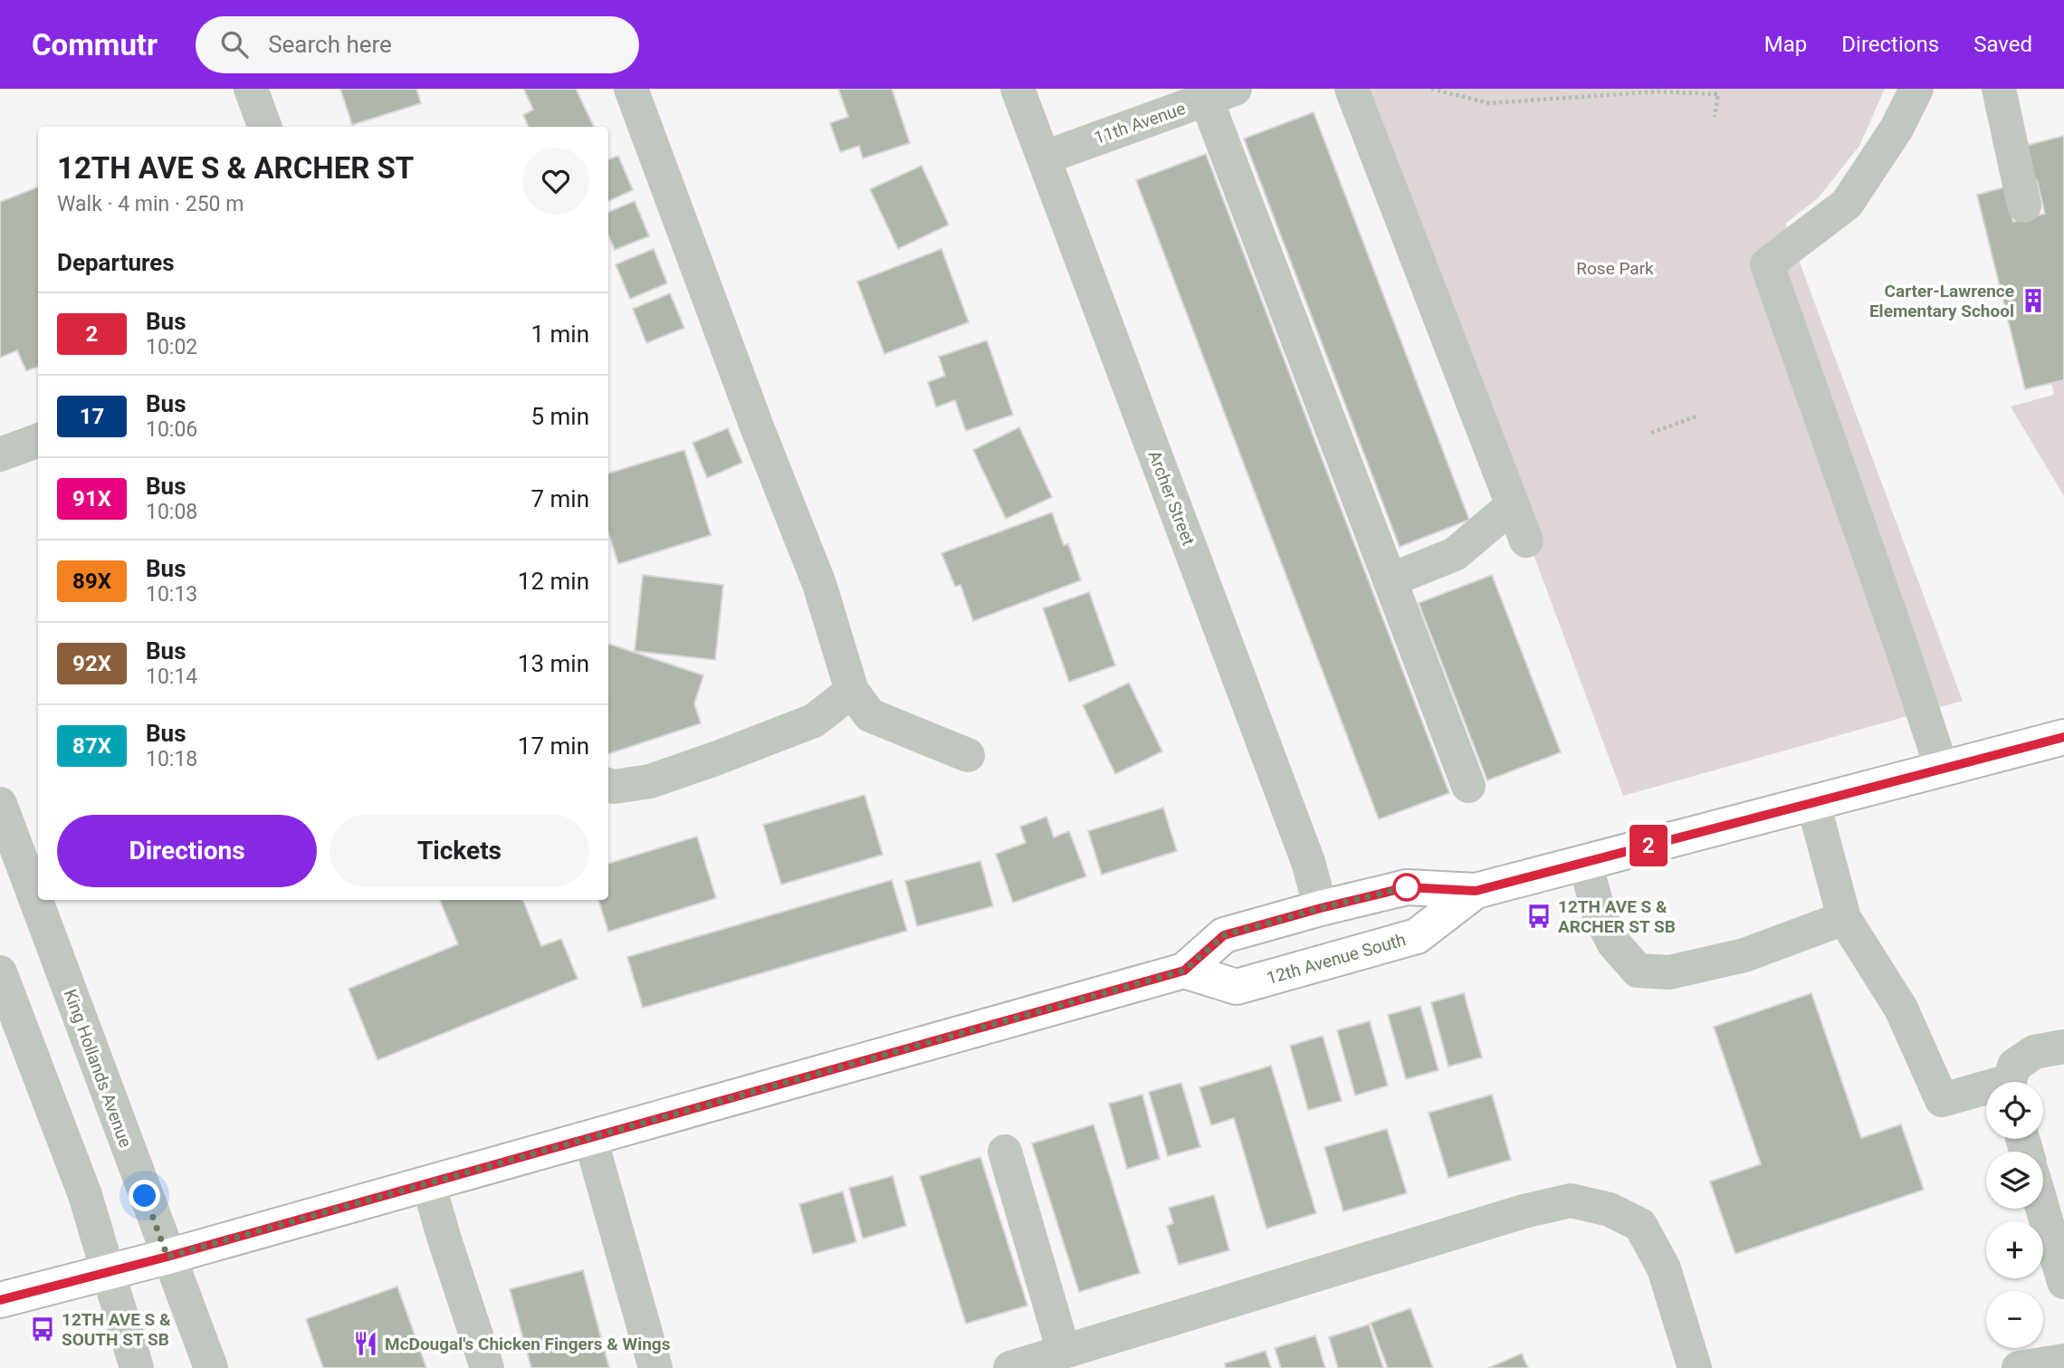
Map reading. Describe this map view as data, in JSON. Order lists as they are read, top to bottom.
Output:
{
  "streets": {
    "main road": ["12th Avenue South"],
    "street": ["11th Avenue", "Archer Street", "King Hollands Avenue"]
  },
  "crossings": [
    ["11th Avenue", "Archer Street"],
    ["Archer Street", "12th Avenue South"],
    ["12th Avenue South", "King Hollands Avenue"]
  ],
  "parks": ["Rose Park"],
  "places": {
    "building": ["Carter-Lawrence Elementary School"],
    "bus stop": ["12TH AVE S & ARCHER ST SB", "12TH AVE S & SOUTH ST SB"],
    "restaurant": ["McDougal's Chicken Fingers & Wings"]
  },
  "lines": ["bus line 2"],
  "page": {
    "header": "Commutr",
    "search": "Search here",
    "nav": ["Map", "Directions", "Saved"],
    "on_map": "2",
    "heading": [
      ["12TH AVE S & ARCHER ST", "Walk · 4 min · 250 m"],
      "Departures"
    ],
    "list": [
      {
        "mark": "2",
        "name": "Bus",
        "note": "10:02",
        "value": "1 min"
      },
      {
        "mark": "17",
        "name": "Bus",
        "note": "10:06",
        "value": "5 min"
      },
      {
        "mark": "91X",
        "name": "Bus",
        "note": "10:08",
        "value": "7 min"
      },
      {
        "mark": "89X",
        "name": "Bus",
        "note": "10:13",
        "value": "12 min"
      },
      {
        "mark": "92X",
        "name": "Bus",
        "note": "10:14",
        "value": "13 min"
      },
      {
        "mark": "87X",
        "name": "Bus",
        "note": "10:18",
        "value": "17 min"
      }
    ],
    "buttons": ["Directions", "Tickets"],
    "map_buttons": ["+", "−"]
  }
}
